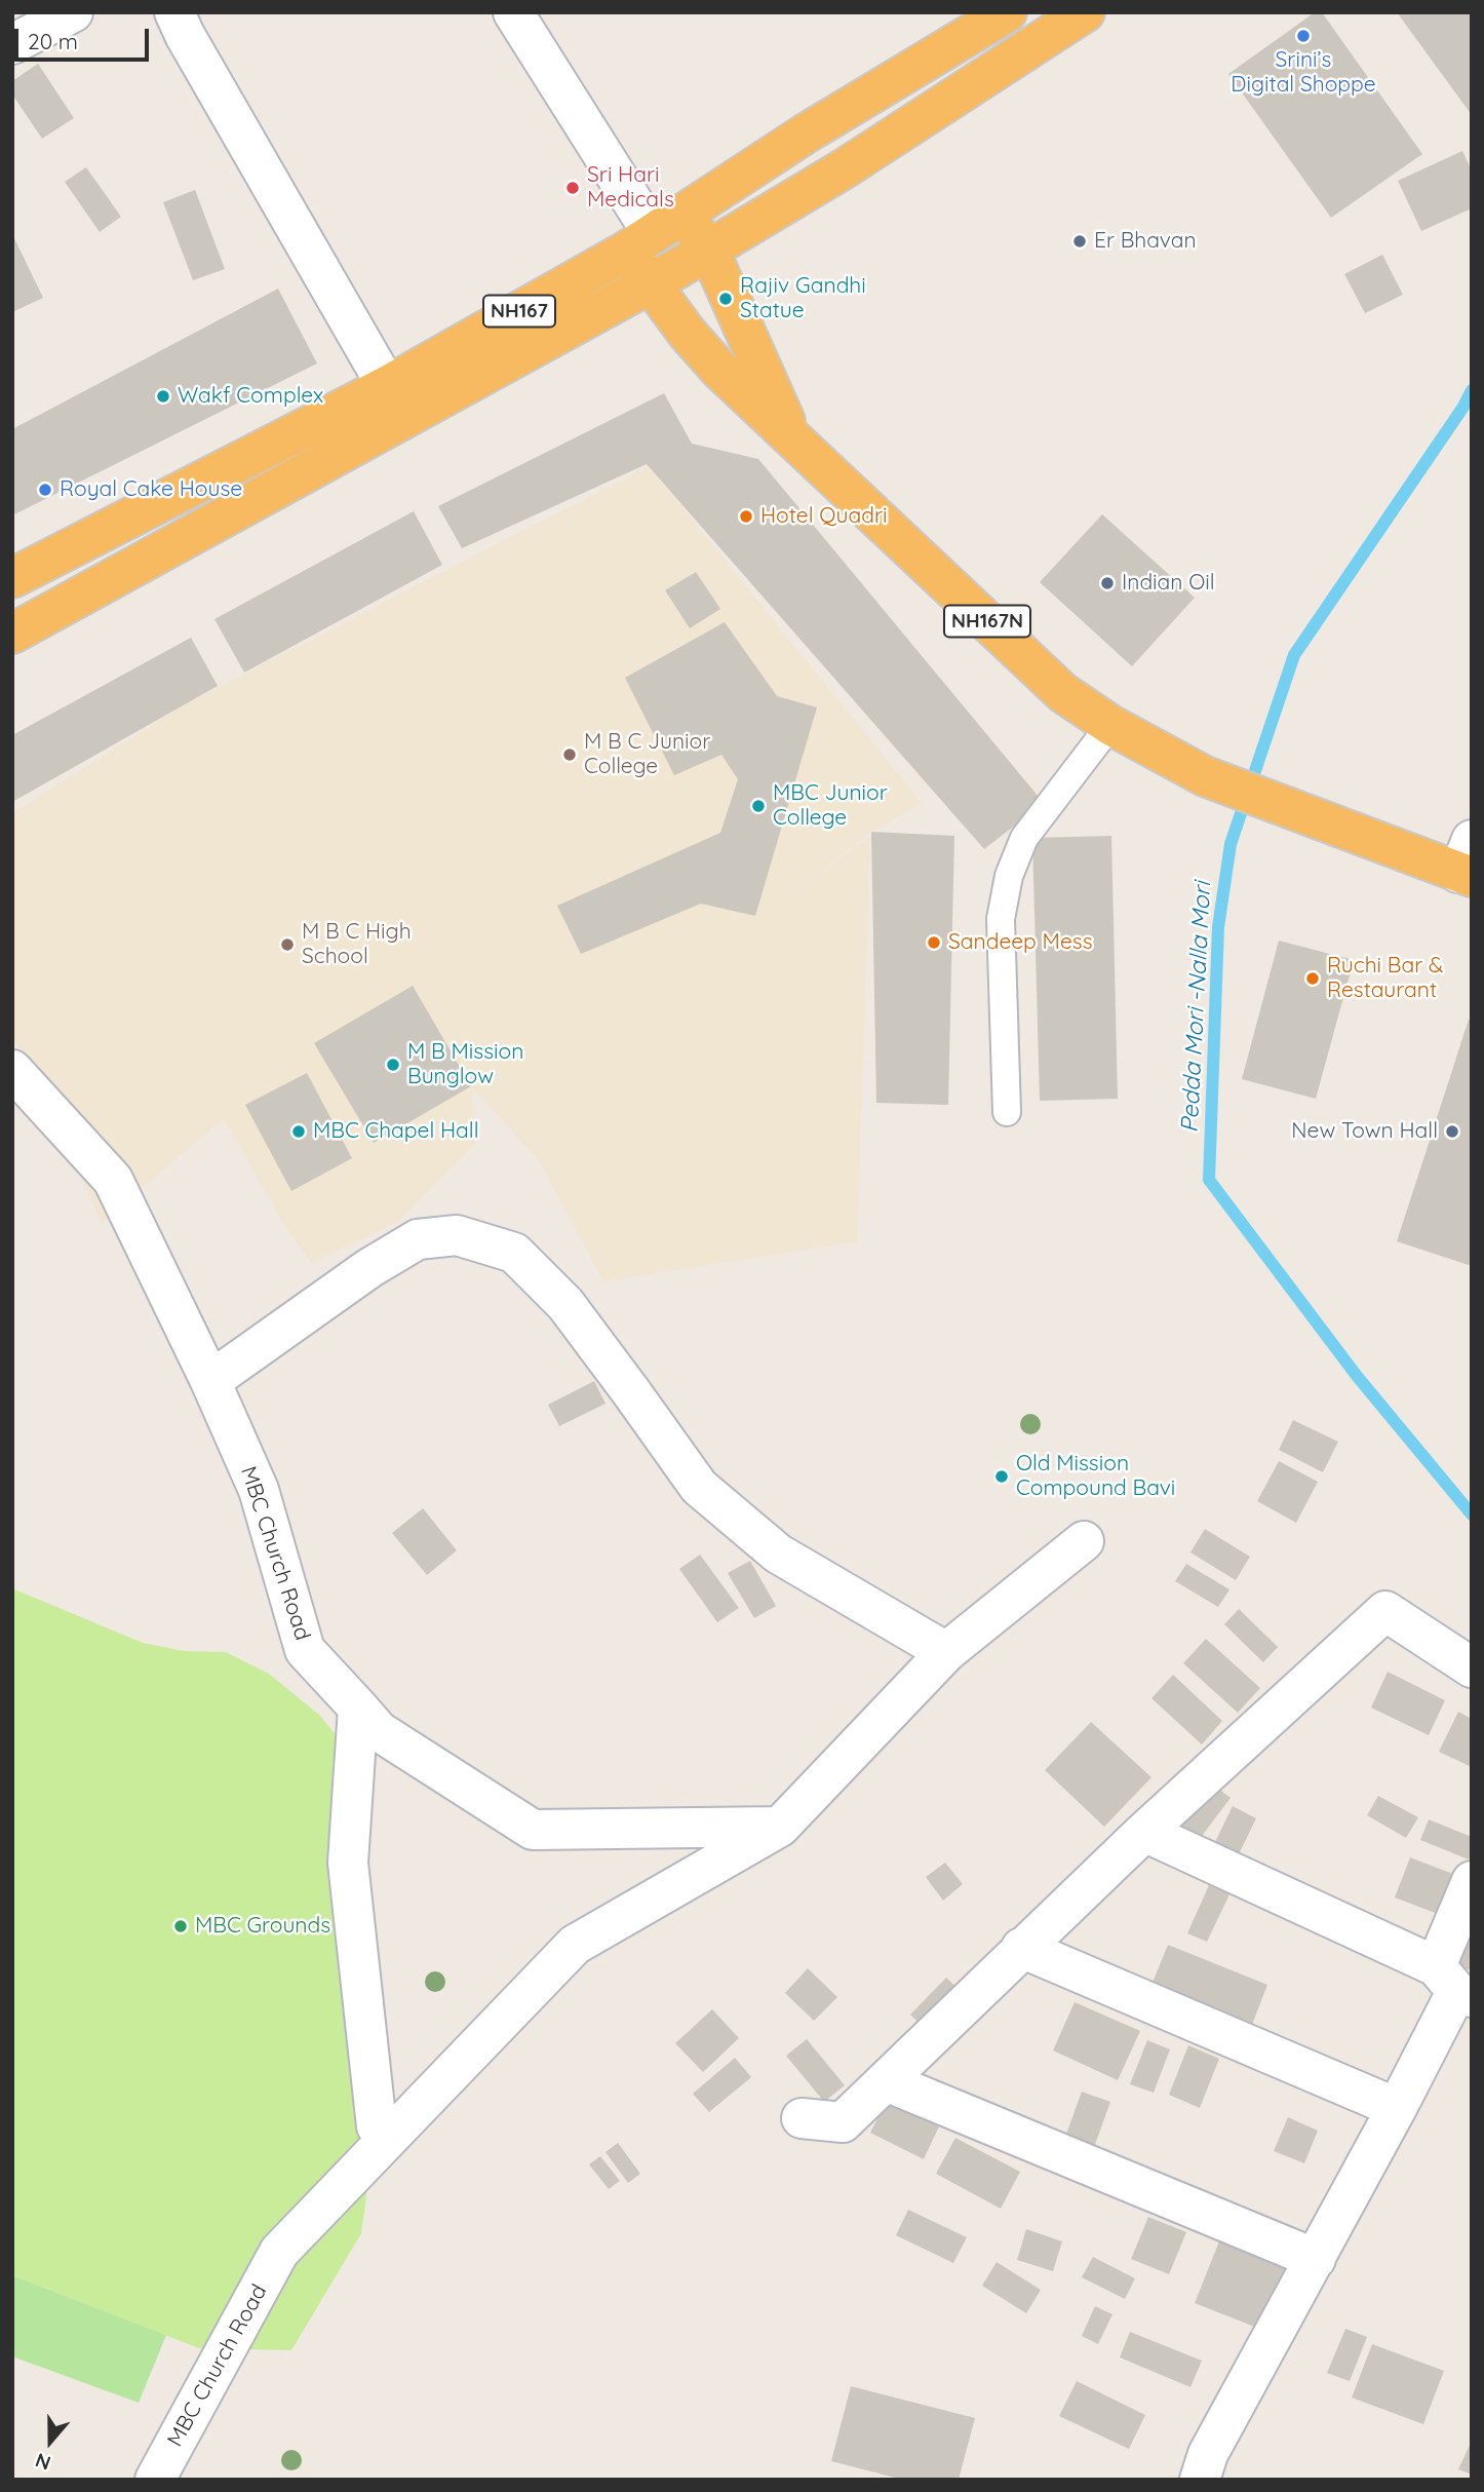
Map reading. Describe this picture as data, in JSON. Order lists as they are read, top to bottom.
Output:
{
  "streets": {
    "highway": ["NH167", "NH167N"],
    "street": ["MBC Church Road"]
  },
  "crossings": [
    ["NH167", "NH167N"]
  ],
  "water": ["Pedda Mori -Nalla Mori"],
  "places": [
    "Srini’s Digital Shoppe",
    "Sri Hari Medicals",
    "Er Bhavan",
    "Rajiv Gandhi Statue",
    "Wakf Complex",
    "Royal Cake House",
    "Hotel Quadri",
    "Indian Oil",
    "M B C Junior College",
    "MBC Junior College",
    "Sandeep Mess",
    "M B C High School",
    "Ruchi Bar & Restaurant",
    "M B Mission Bunglow",
    "MBC Chapel Hall",
    "New Town Hall",
    "Old Mission Compound Bavi",
    "MBC Grounds"
  ],
  "scale_bar": "20 m",
  "north": "bottom"
}
